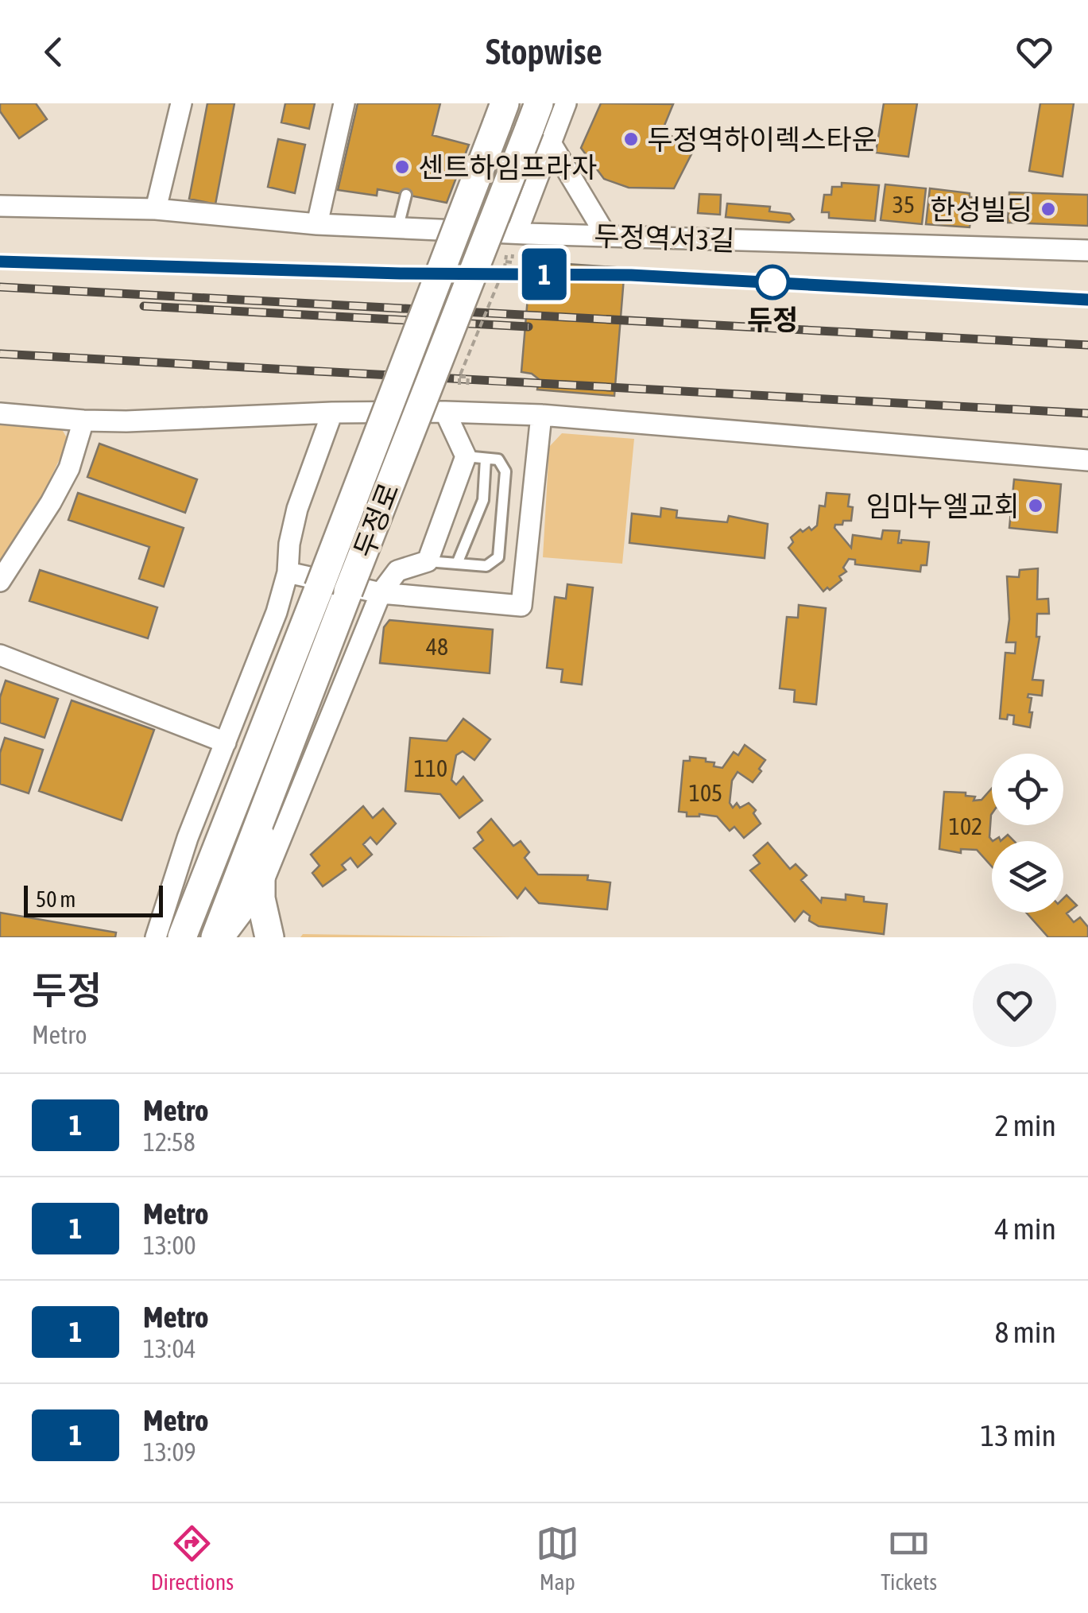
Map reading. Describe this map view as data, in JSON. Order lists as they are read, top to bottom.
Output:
{
  "streets": {
    "street": ["두정역서3길", "두정로"]
  },
  "places": [
    "두정역하이렉스타운",
    "센트하임프라자",
    "한성빌딩",
    "두정",
    "임마누엘교회"
  ],
  "lines": ["metro line 1"],
  "house_numbers": [
    "35",
    "48",
    "110",
    "105",
    "102"
  ],
  "scale_bar": "50 m",
  "page": {
    "header": "Stopwise",
    "on_map": "1",
    "scale": "50 m",
    "heading": ["두정", "Metro"],
    "list": [
      {
        "mark": "1",
        "name": "Metro",
        "note": "12:58",
        "value": "2 min"
      },
      {
        "mark": "1",
        "name": "Metro",
        "note": "13:00",
        "value": "4 min"
      },
      {
        "mark": "1",
        "name": "Metro",
        "note": "13:04",
        "value": "8 min"
      },
      {
        "mark": "1",
        "name": "Metro",
        "note": "13:09",
        "value": "13 min"
      }
    ],
    "tabs": ["Directions", "Map", "Tickets"]
  }
}
